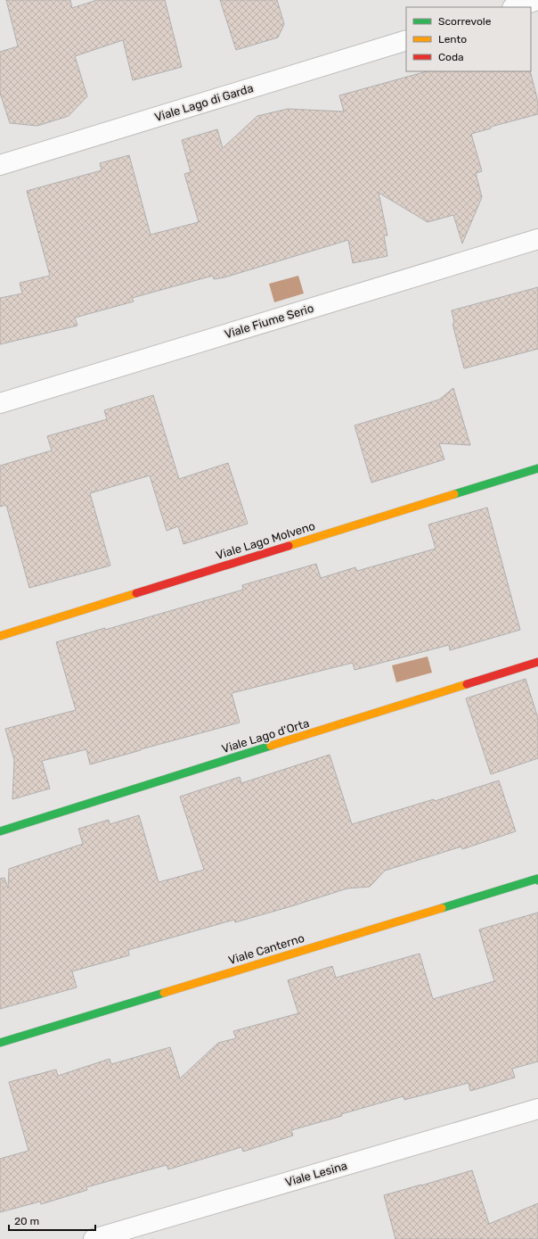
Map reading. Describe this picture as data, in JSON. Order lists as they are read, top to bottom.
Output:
{
  "streets": {
    "street": [
      "Viale Lago di Garda",
      "Viale Fiume Serio",
      "Viale Lago Molveno",
      "Viale Lago d'Orta",
      "Viale Canterno",
      "Viale Lesina"
    ]
  },
  "legend": ["Scorrevole", "Lento", "Coda"],
  "scale_bar": "20 m"
}
